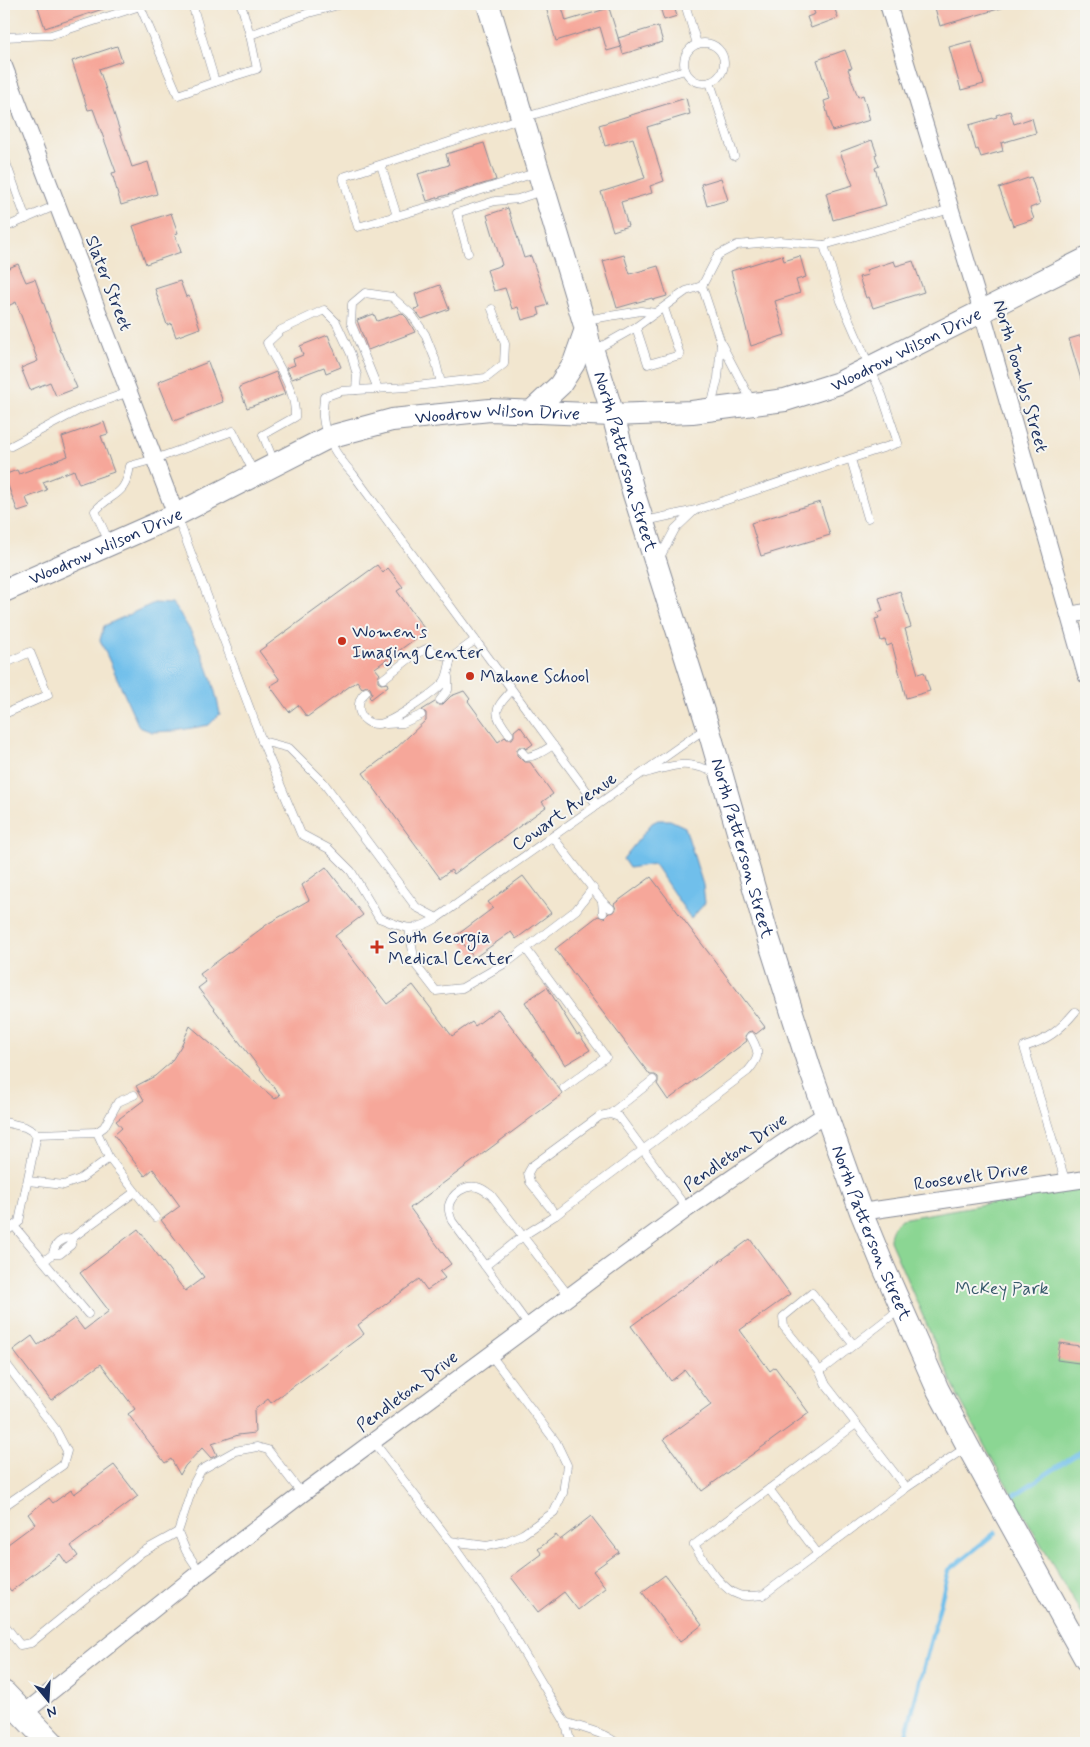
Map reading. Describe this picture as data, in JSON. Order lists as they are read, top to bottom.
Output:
{
  "streets": {
    "main road": ["Woodrow Wilson Drive", "North Patterson Street"],
    "street": [
      "Slater Street",
      "North Toombs Street",
      "Pendleton Drive",
      "Roosevelt Drive"
    ],
    "lane": ["Cowart Avenue"]
  },
  "crossings": [
    ["Slater Street", "Woodrow Wilson Drive"],
    ["Woodrow Wilson Drive", "North Toombs Street"],
    ["Woodrow Wilson Drive", "North Patterson Street"],
    ["North Patterson Street", "Cowart Avenue"],
    ["North Patterson Street", "Pendleton Drive"],
    ["North Patterson Street", "Roosevelt Drive"]
  ],
  "parks": ["McKey Park"],
  "places": {
    "other": ["Women's Imaging Center", "Mahone School"],
    "health": ["South Georgia Medical Center"]
  },
  "north": "bottom"
}
